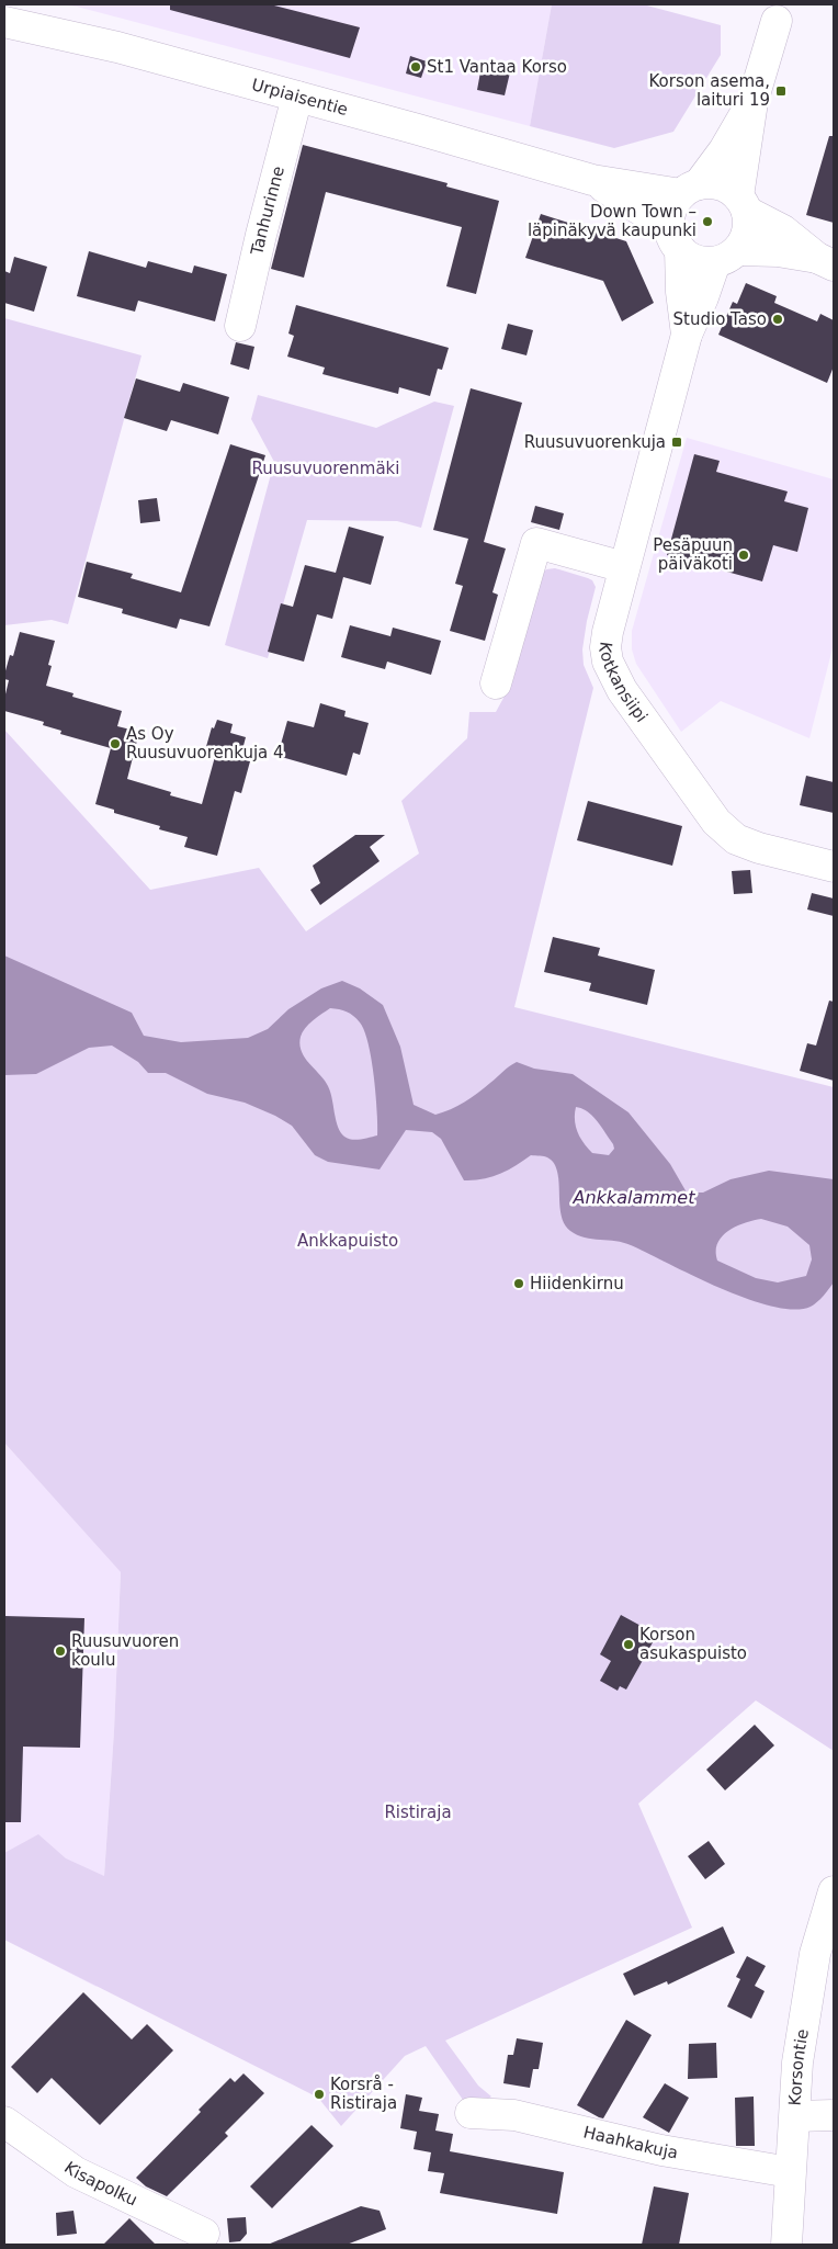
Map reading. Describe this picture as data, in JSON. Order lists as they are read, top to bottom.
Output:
{
  "streets": {
    "main road": [
      "Urpiaisentie",
      "Tanhurinne",
      "Kotkansiipi",
      "Korsontie",
      "Haahkakuja",
      "Kisapolku"
    ]
  },
  "crossings": [
    ["Urpiaisentie", "Tanhurinne"],
    ["Urpiaisentie", "Kotkansiipi"],
    ["Korsontie", "Haahkakuja"]
  ],
  "water": ["Ankkalammet"],
  "parks": ["Ruusuvuorenmäki", "Ankkapuisto", "Ristiraja"],
  "places": {
    "other": [
      "St1 Vantaa Korso",
      "Down Town – läpinäkyvä kaupunki",
      "Studio Taso",
      "Pesäpuun päiväkoti",
      "As Oy Ruusuvuorenkuja 4",
      "Hiidenkirnu",
      "Korson asukaspuisto",
      "Ruusuvuoren koulu",
      "Korsrå - Ristiraja"
    ],
    "transit": ["Korson asema, laituri 19", "Ruusuvuorenkuja"]
  }
}
